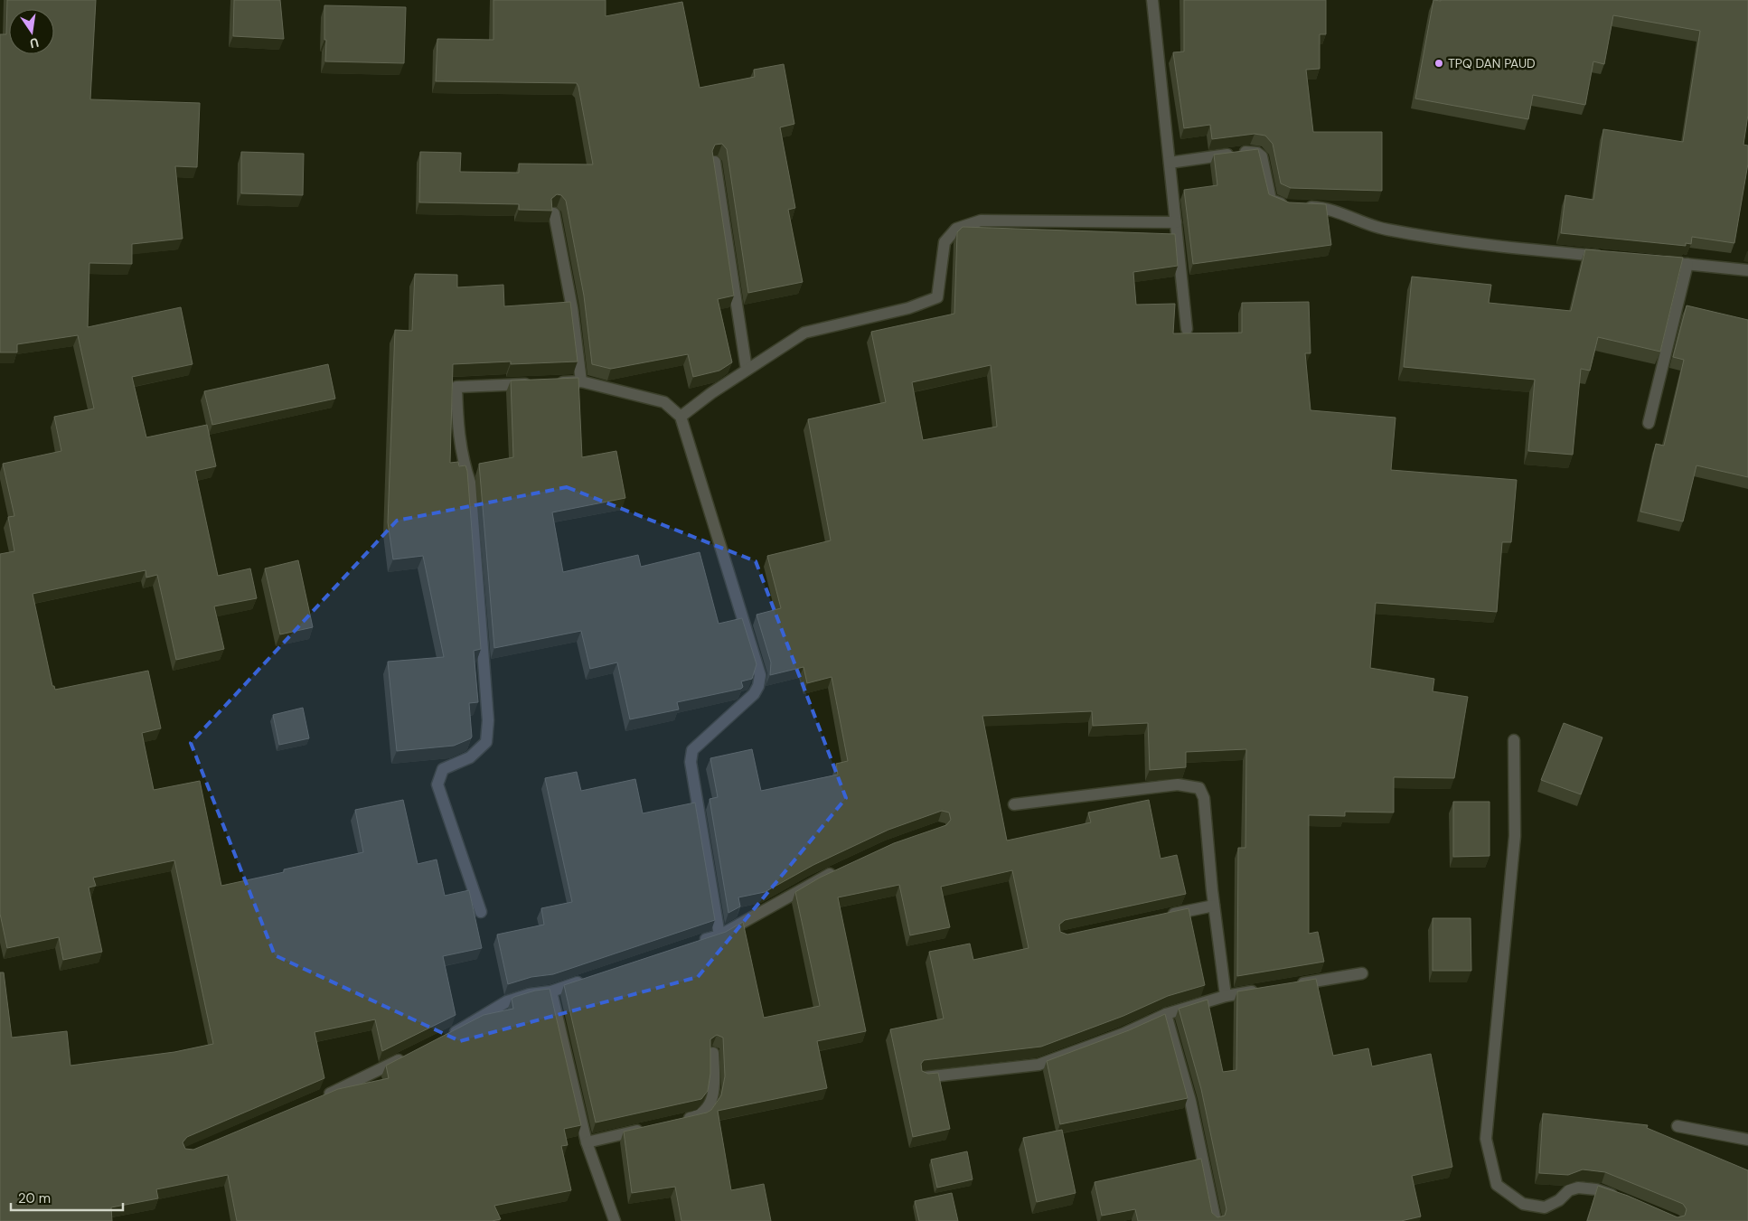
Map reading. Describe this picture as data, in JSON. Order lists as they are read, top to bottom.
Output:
{
  "places": ["TPQ DAN PAUD"],
  "scale_bar": "20 m",
  "north": "bottom"
}
